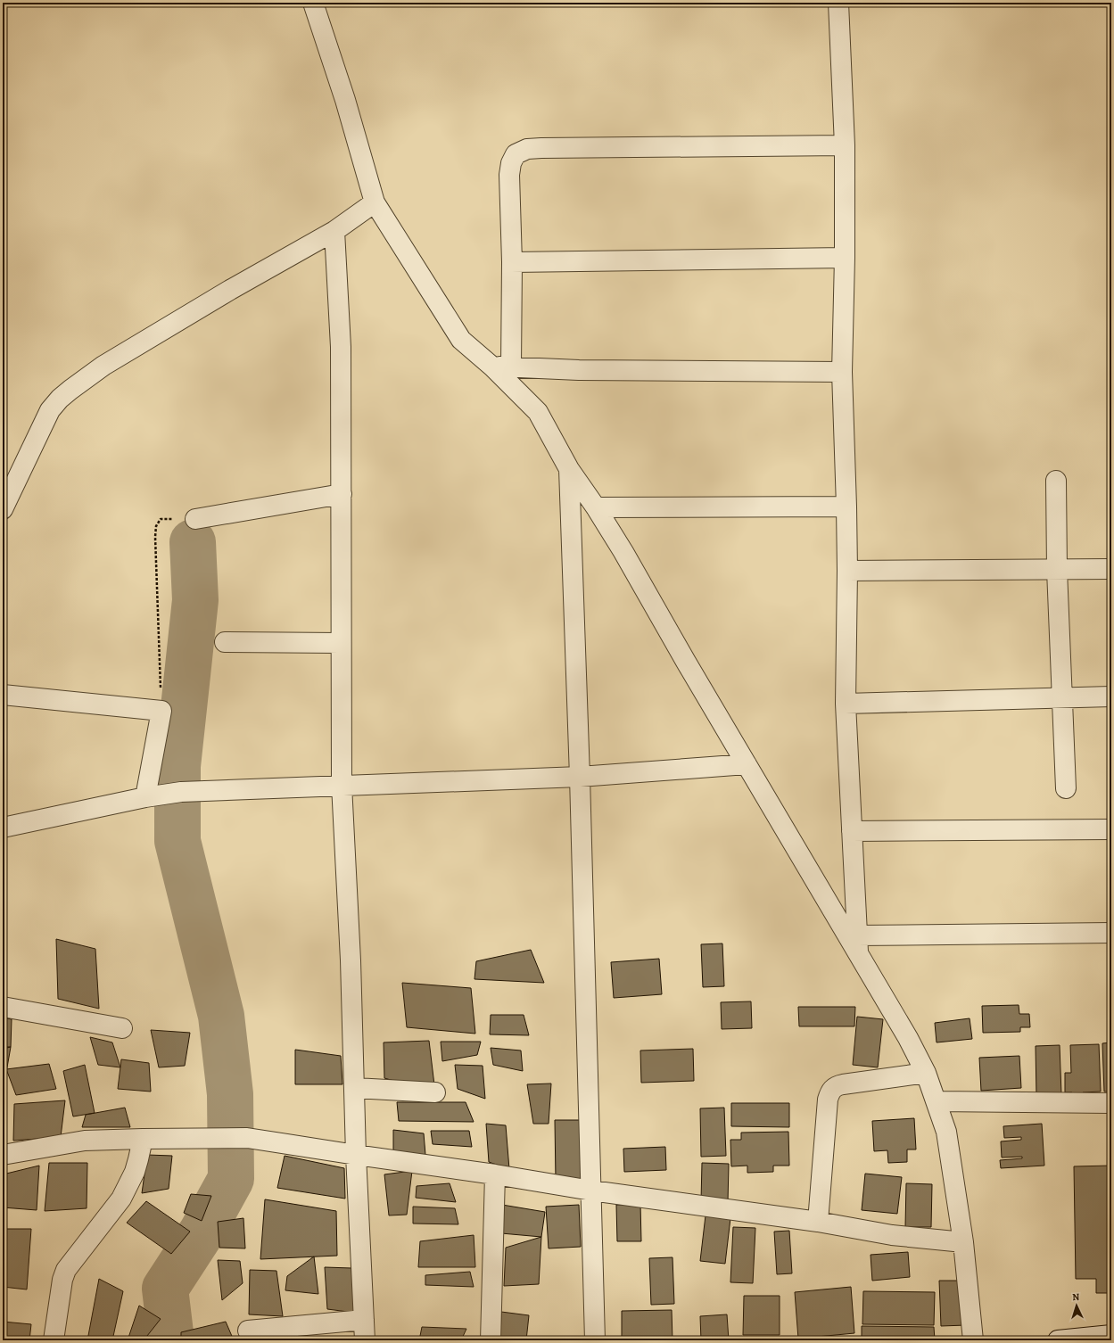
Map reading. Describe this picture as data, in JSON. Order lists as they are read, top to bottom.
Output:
{
  "north": "top"
}
